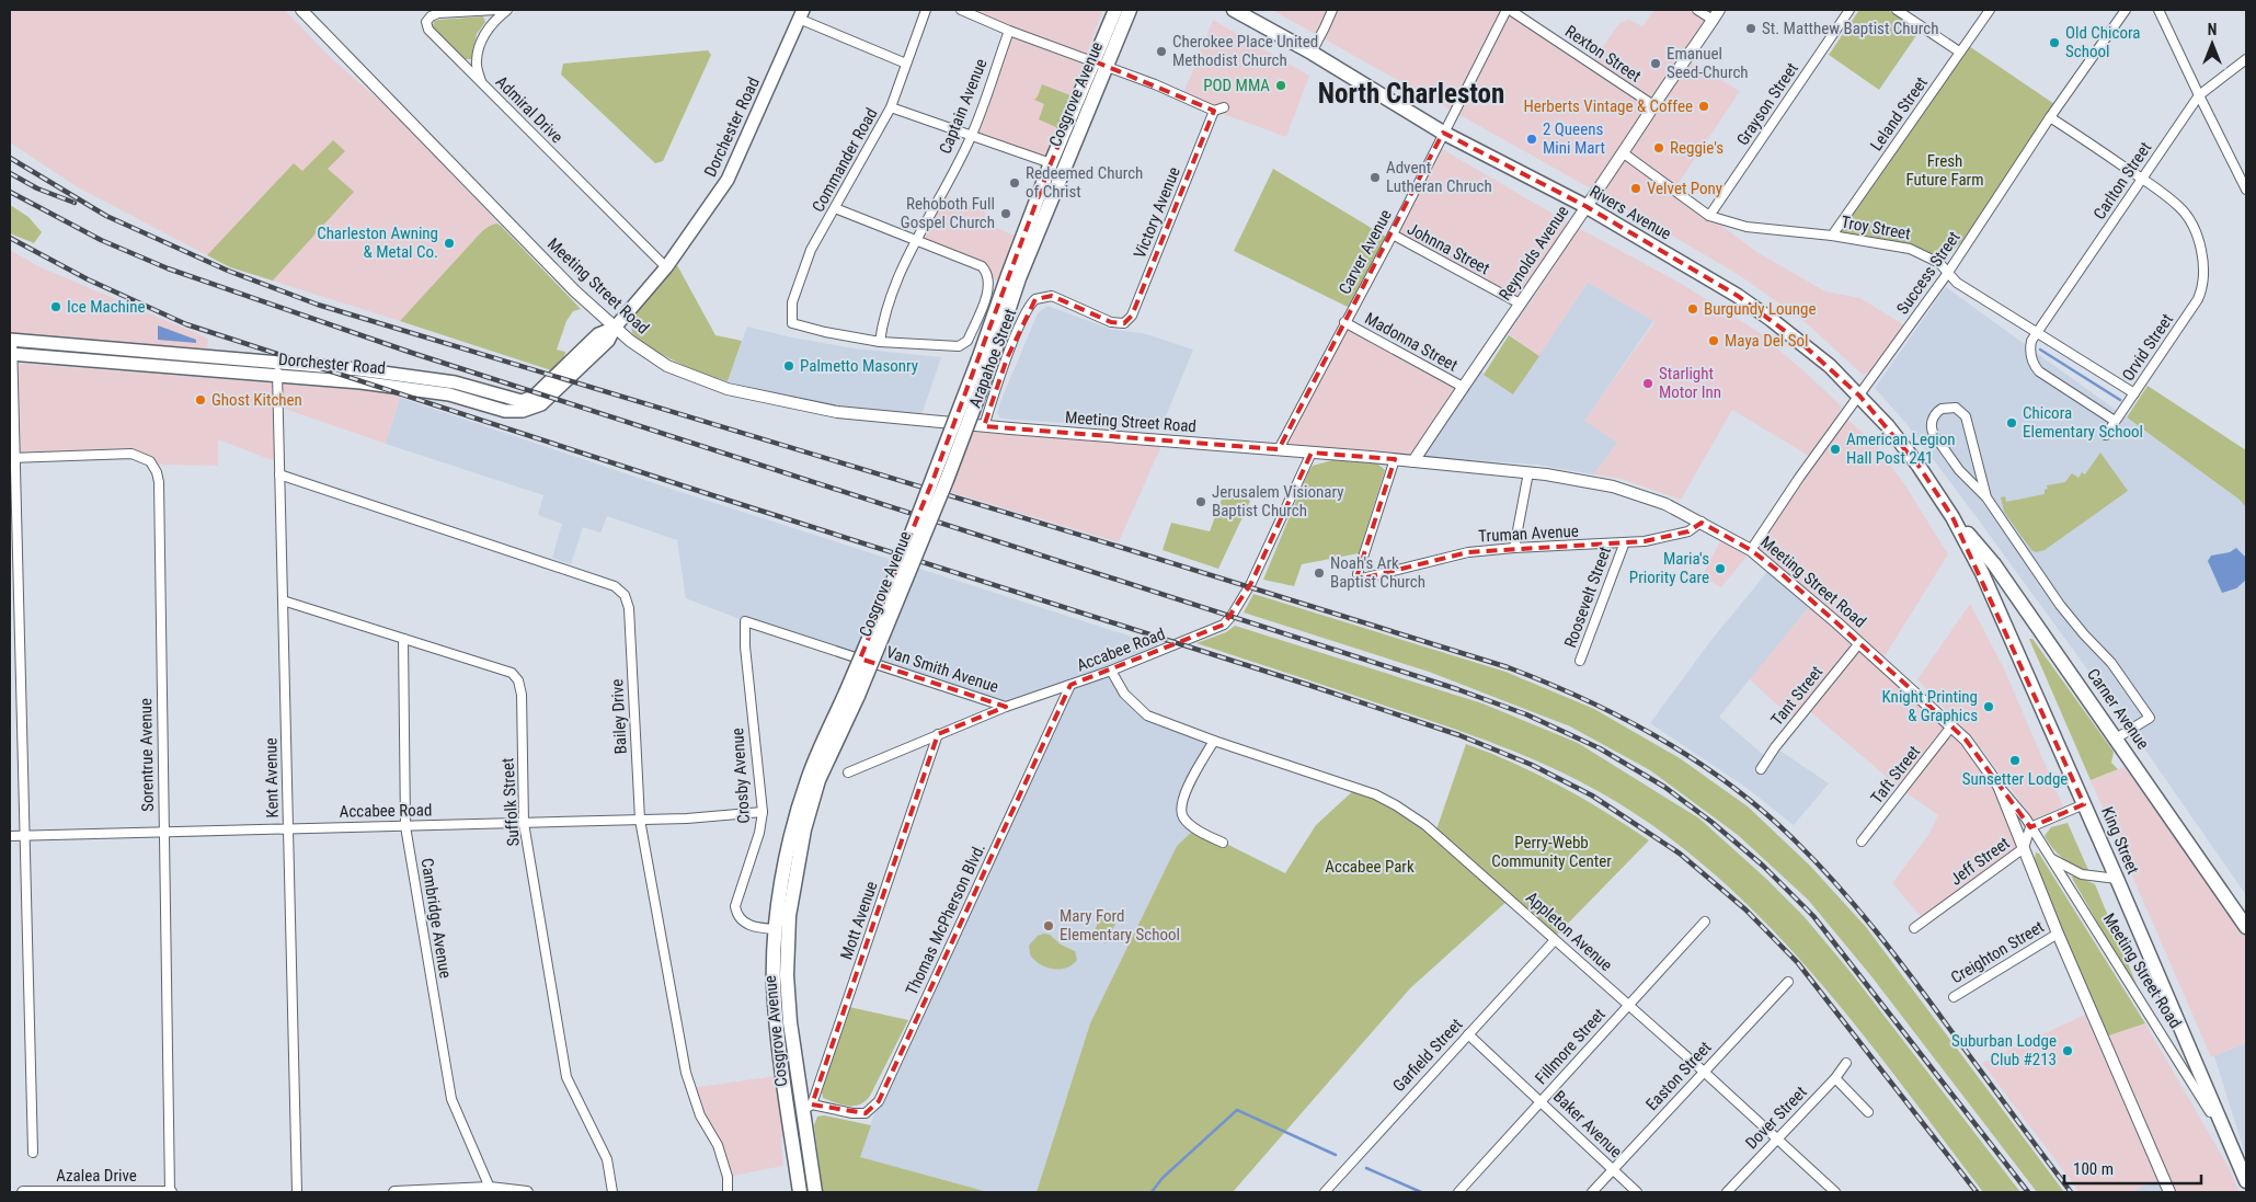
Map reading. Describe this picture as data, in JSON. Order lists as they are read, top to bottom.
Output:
{
  "streets": {
    "main road": [
      "Cosgrove Avenue",
      "Dorchester Road",
      "Rivers Avenue",
      "Carner Avenue",
      "King Street"
    ],
    "street": [
      "Rexton Street",
      "Grayson Street",
      "Captain Avenue",
      "Admiral Drive",
      "Leland Street",
      "Commander Road",
      "Carlton Street",
      "Victory Avenue",
      "Troy Street",
      "Johnna Street",
      "Carver Avenue",
      "Reynolds Avenue",
      "Success Street",
      "Meeting Street Road",
      "Madonna Street",
      "Orvid Street",
      "Arapahoe Street",
      "Truman Avenue",
      "Roosevelt Street",
      "Accabee Road",
      "Van Smith Avenue",
      "Tant Street",
      "Bailey Drive",
      "Sorentrue Avenue",
      "Taft Street",
      "Crosby Avenue",
      "Kent Avenue",
      "Suffolk Street",
      "Jeff Street",
      "Cambridge Avenue",
      "Thomas McPherson Blvd.",
      "Mott Avenue",
      "Appleton Avenue",
      "Creighton Street",
      "Fillmore Street",
      "Garfield Street",
      "Easton Street",
      "Dover Street",
      "Baker Avenue",
      "Azalea Drive"
    ]
  },
  "crossings": [
    ["Rexton Street", "Carver Avenue"],
    ["Rexton Street", "Reynolds Avenue"],
    ["Cosgrove Avenue", "Crosby Avenue"],
    ["Cosgrove Avenue", "Thomas McPherson Blvd."],
    ["Cosgrove Avenue", "Mott Avenue"],
    ["Grayson Street", "Troy Street"],
    ["Captain Avenue", "Commander Road"],
    ["Captain Avenue", "Arapahoe Street"],
    ["Admiral Drive", "Dorchester Road"],
    ["Leland Street", "Troy Street"],
    ["Dorchester Road", "Meeting Street Road"],
    ["Dorchester Road", "Kent Avenue"],
    ["Commander Road", "Arapahoe Street"],
    ["Carlton Street", "Troy Street"],
    ["Carlton Street", "Orvid Street"],
    ["Victory Avenue", "Arapahoe Street"],
    ["Rivers Avenue", "Carver Avenue"],
    ["Rivers Avenue", "Reynolds Avenue"],
    ["Rivers Avenue", "Success Street"],
    ["Rivers Avenue", "Carner Avenue"],
    ["Rivers Avenue", "King Street"],
    ["Troy Street", "Reynolds Avenue"],
    ["Troy Street", "Success Street"],
    ["Troy Street", "Orvid Street"],
    ["Johnna Street", "Carver Avenue"],
    ["Johnna Street", "Reynolds Avenue"],
    ["Carver Avenue", "Meeting Street Road"],
    ["Carver Avenue", "Madonna Street"],
    ["Reynolds Avenue", "Meeting Street Road"],
    ["Reynolds Avenue", "Madonna Street"],
    ["Success Street", "Meeting Street Road"],
    ["Meeting Street Road", "Arapahoe Street"],
    ["Meeting Street Road", "Truman Avenue"],
    ["Meeting Street Road", "Accabee Road"],
    ["Meeting Street Road", "Tant Street"],
    ["Meeting Street Road", "Taft Street"],
    ["Meeting Street Road", "King Street"],
    ["Meeting Street Road", "Jeff Street"],
    ["Meeting Street Road", "Creighton Street"],
    ["Truman Avenue", "Roosevelt Street"],
    ["Accabee Road", "Van Smith Avenue"],
    ["Accabee Road", "Bailey Drive"],
    ["Accabee Road", "Sorentrue Avenue"],
    ["Accabee Road", "Crosby Avenue"],
    ["Accabee Road", "Kent Avenue"],
    ["Accabee Road", "Suffolk Street"],
    ["Accabee Road", "Cambridge Avenue"],
    ["Accabee Road", "Thomas McPherson Blvd."],
    ["Accabee Road", "Mott Avenue"],
    ["Accabee Road", "Appleton Avenue"],
    ["Van Smith Avenue", "Crosby Avenue"],
    ["Carner Avenue", "King Street"],
    ["Bailey Drive", "Kent Avenue"],
    ["Sorentrue Avenue", "Azalea Drive"],
    ["Kent Avenue", "Suffolk Street"],
    ["Suffolk Street", "Cambridge Avenue"],
    ["Thomas McPherson Blvd.", "Mott Avenue"],
    ["Appleton Avenue", "Fillmore Street"],
    ["Appleton Avenue", "Garfield Street"],
    ["Appleton Avenue", "Easton Street"],
    ["Appleton Avenue", "Dover Street"],
    ["Fillmore Street", "Baker Avenue"],
    ["Garfield Street", "Baker Avenue"],
    ["Easton Street", "Baker Avenue"]
  ],
  "districts": ["North Charleston"],
  "parks": ["Fresh Future Farm", "Perry-Webb Community Center", "Accabee Park"],
  "places": [
    "St. Matthew Baptist Church",
    "Old Chicora School",
    "Cherokee Place United Methodist Church",
    "Emanuel Seed-Church",
    "POD MMA",
    "Herberts Vintage & Coffee",
    "2 Queens Mini Mart",
    "Reggie's",
    "Advent Lutheran Chruch",
    "Redeemed Church of Christ",
    "Velvet Pony",
    "Rehoboth Full Gospel Church",
    "Charleston Awning & Metal Co.",
    "Ice Machine",
    "Burgundy Lounge",
    "Maya Del Sol",
    "Palmetto Masonry",
    "Starlight Motor Inn",
    "Ghost Kitchen",
    "Chicora Elementary School",
    "American Legion Hall Post 241",
    "Jerusalem Visionary Baptist Church",
    "Maria's Priority Care",
    "Noah's Ark Baptist Church",
    "Knight Printing & Graphics",
    "Sunsetter Lodge",
    "Mary Ford Elementary School",
    "Suburban Lodge Club #213"
  ],
  "scale_bar": "100 m",
  "north": "top"
}
